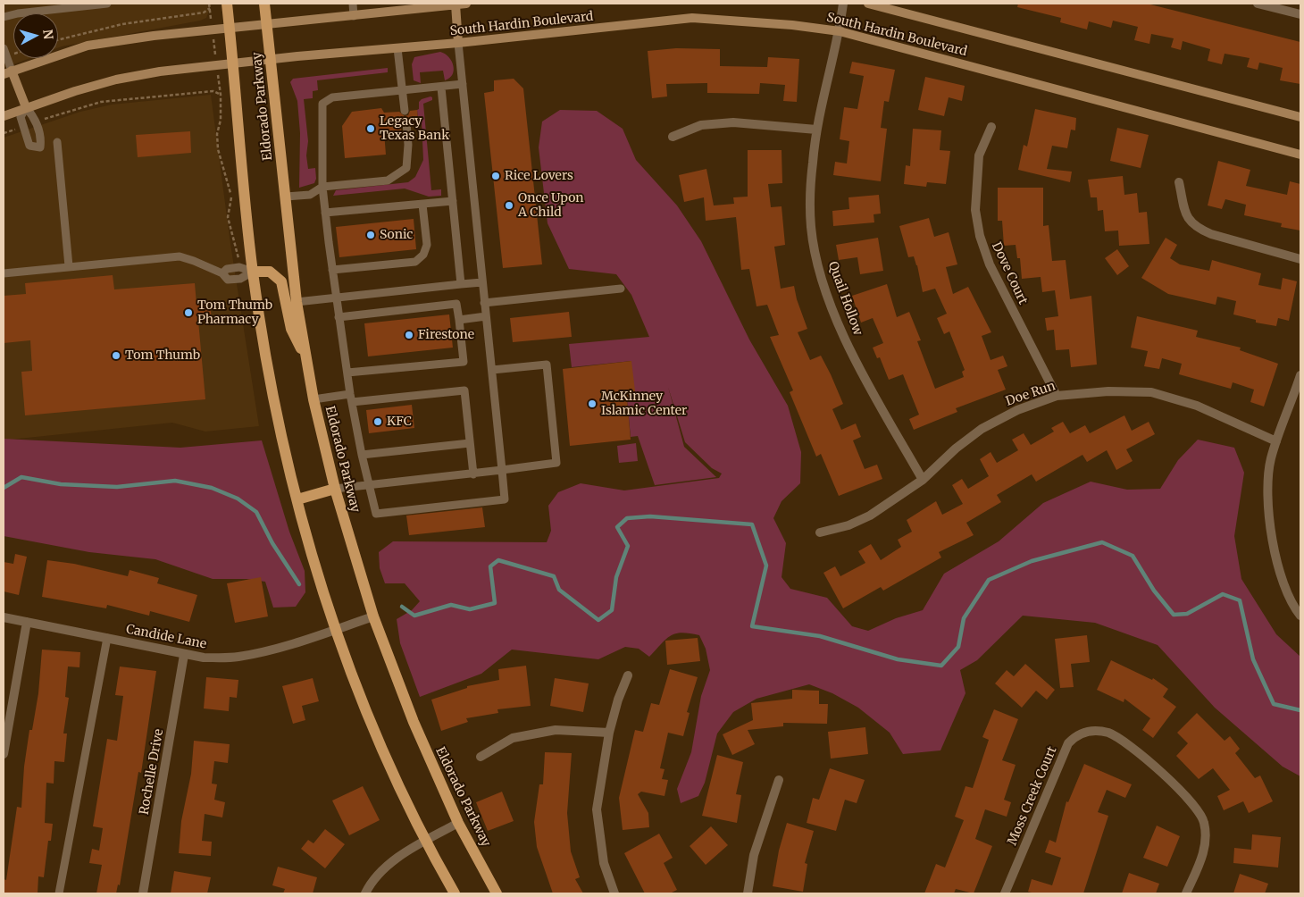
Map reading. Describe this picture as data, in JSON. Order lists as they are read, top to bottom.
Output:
{
  "streets": {
    "main road": ["South Hardin Boulevard", "Eldorado Parkway"],
    "street": [
      "Dove Court",
      "Quail Hollow",
      "Doe Run",
      "Candide Lane",
      "Rochelle Drive",
      "Moss Creek Court"
    ]
  },
  "crossings": [
    ["South Hardin Boulevard", "Eldorado Parkway"],
    ["South Hardin Boulevard", "Quail Hollow"],
    ["Eldorado Parkway", "Candide Lane"],
    ["Dove Court", "Doe Run"],
    ["Quail Hollow", "Doe Run"],
    ["Candide Lane", "Rochelle Drive"]
  ],
  "places": [
    "Legacy Texas Bank",
    "Rice Lovers",
    "Once Upon A Child",
    "Sonic",
    "Tom Thumb Pharmacy",
    "Firestone",
    "Tom Thumb",
    "McKinney Islamic Center",
    "KFC"
  ],
  "north": "right"
}
